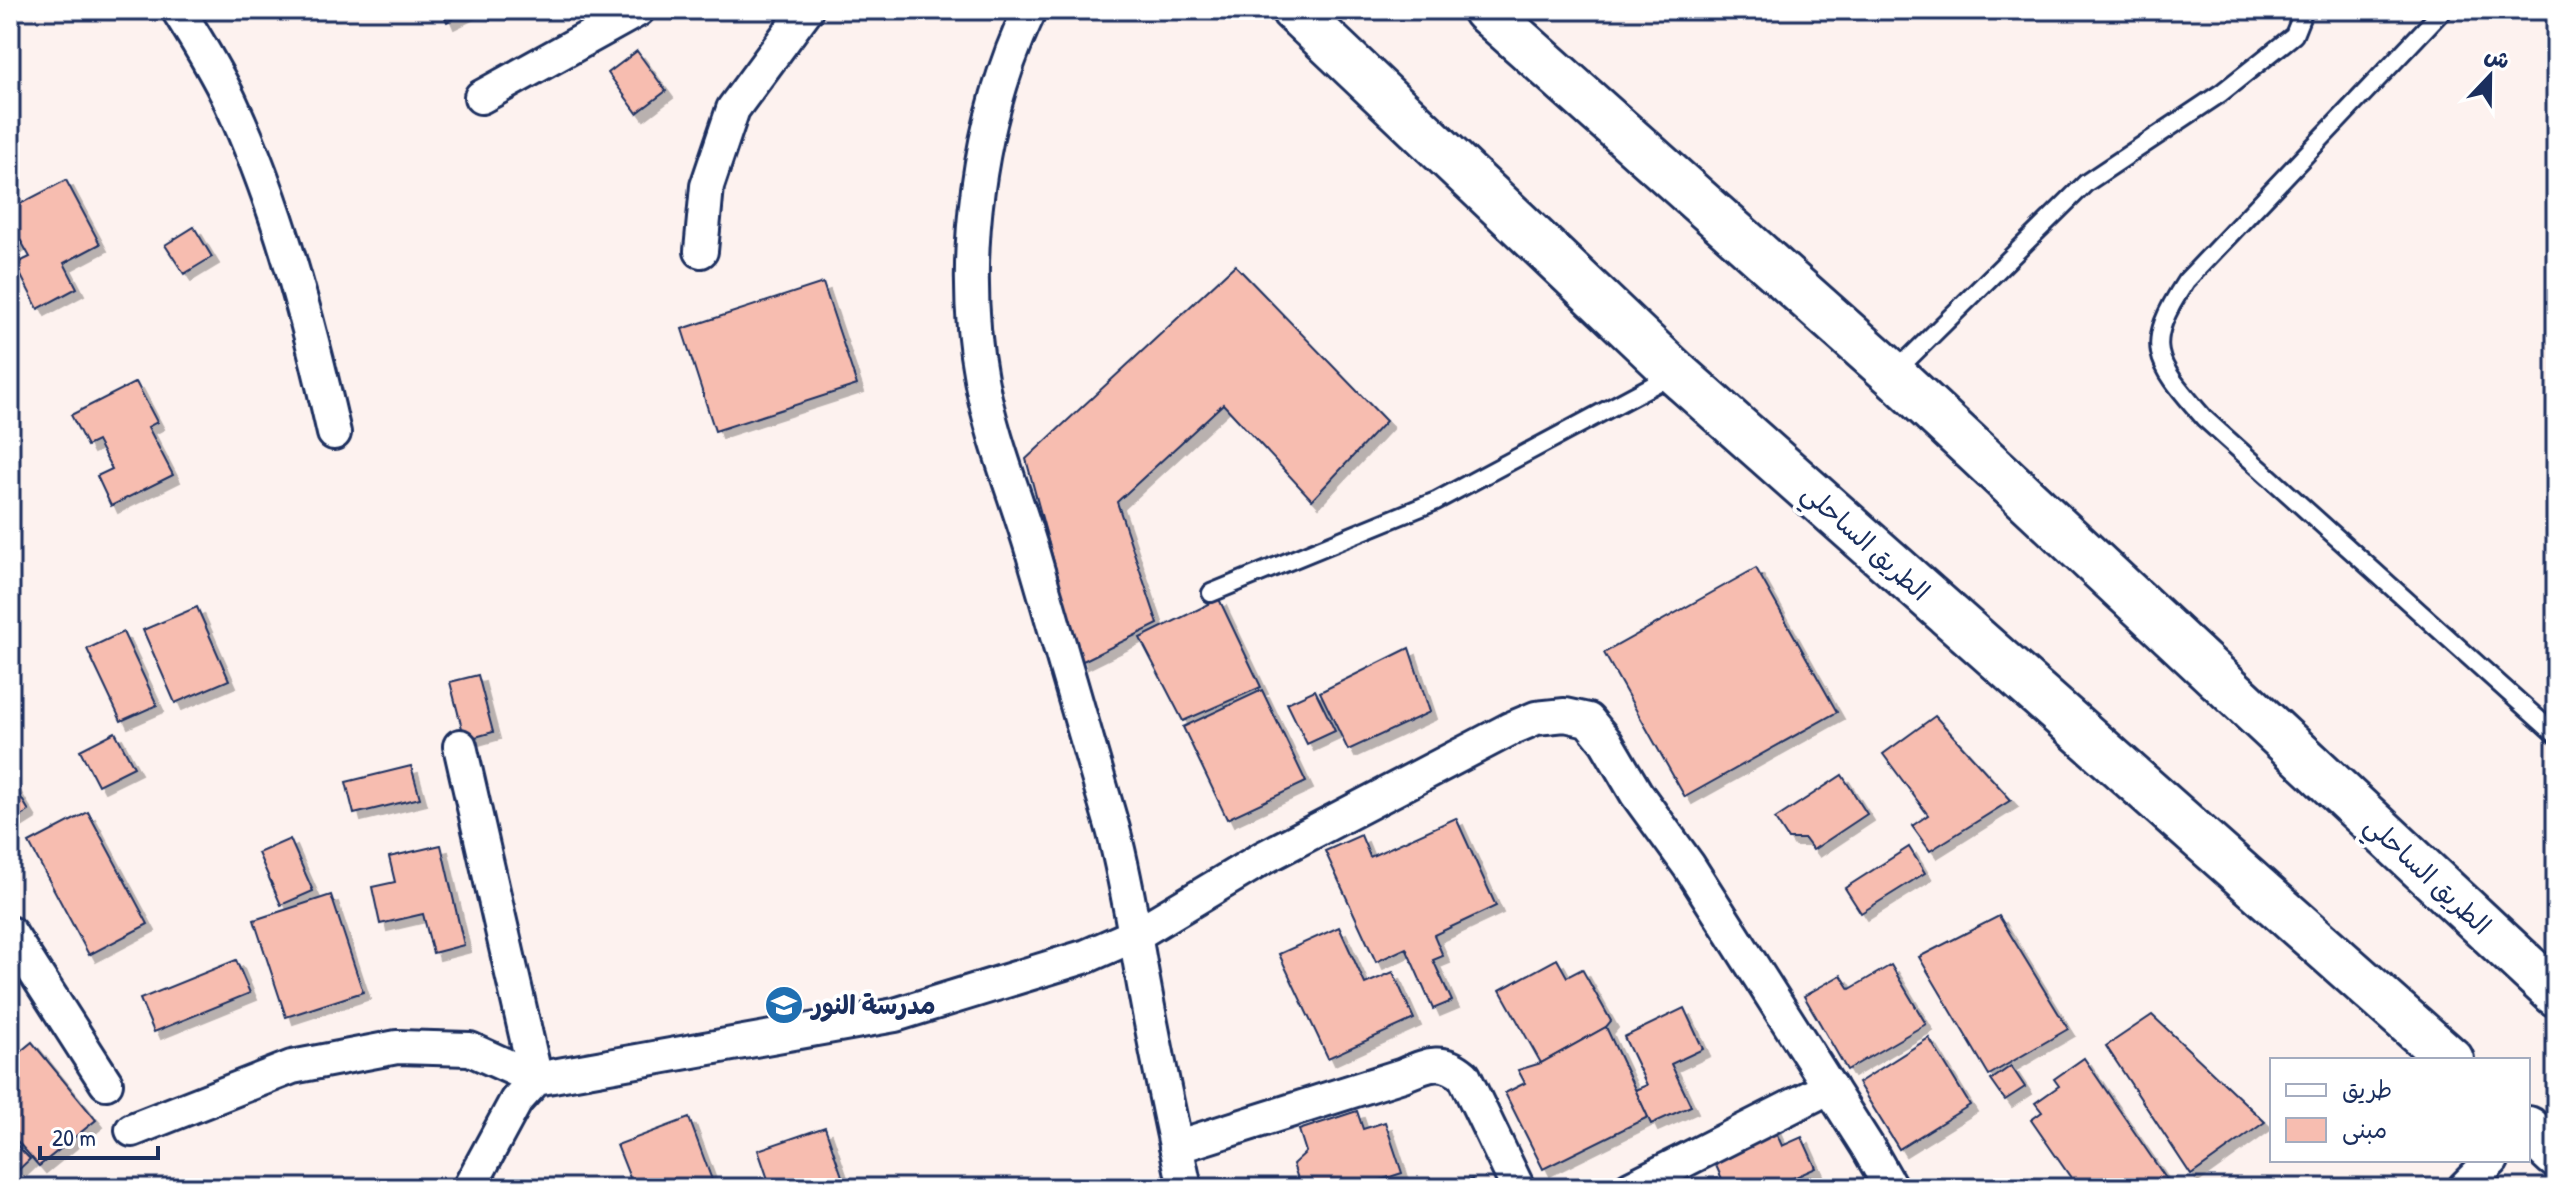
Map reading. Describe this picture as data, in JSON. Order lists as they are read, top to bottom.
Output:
{
  "streets": {
    "highway": ["الطريق الساحلي"]
  },
  "places": {
    "school or university": ["مدرسة النور"]
  },
  "legend": ["طريق", "مبنى"],
  "scale_bar": "20 m",
  "north": "top"
}
